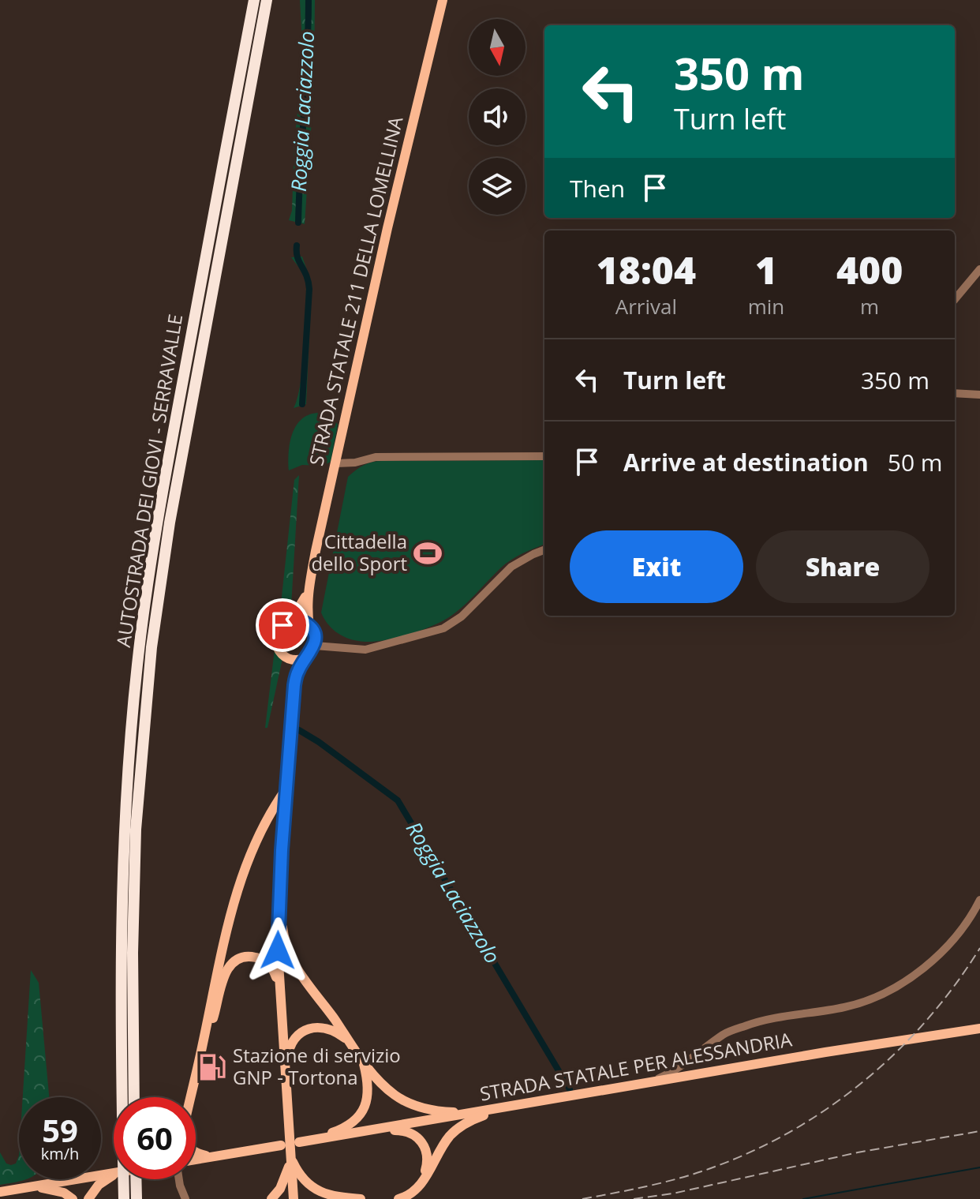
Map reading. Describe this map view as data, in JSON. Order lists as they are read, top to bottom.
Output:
{
  "streets": {
    "highway": ["AUTOSTRADA DEI GIOVI - SERRAVALLE"],
    "main road": ["STRADA STATALE 211 DELLA LOMELLINA", "STRADA STATALE PER ALESSANDRIA"]
  },
  "water": ["Roggia Laciazzolo"],
  "places": {
    "sports": ["Cittadella dello Sport"],
    "fuel station": ["Stazione di servizio GNP - Tortona"]
  },
  "north": "bottom",
  "page": {
    "turn": ["350 m", "Turn left"],
    "then": "Then",
    "eta": [
      "18:04",
      "Arrival",
      "1",
      "min",
      "400",
      "m"
    ],
    "list": [
      {
        "name": "Turn left",
        "value": "350 m"
      },
      {
        "name": "Arrive at destination",
        "value": "50 m"
      }
    ],
    "buttons": ["Exit", "Share"],
    "speed": "59 km/h",
    "limit": "60"
  }
}
